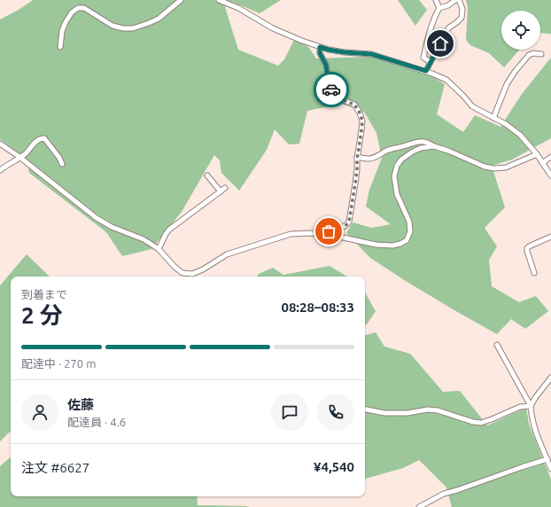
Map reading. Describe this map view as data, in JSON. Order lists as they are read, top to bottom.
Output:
{
  "page": {
    "heading": ["2 分", "到着まで", "08:28–08:33"],
    "panel": [
      "佐藤",
      "配達員 · 4.6",
      "注文 #6627",
      "¥4,540"
    ],
    "bar": "配達中 · 270 m"
  }
}
